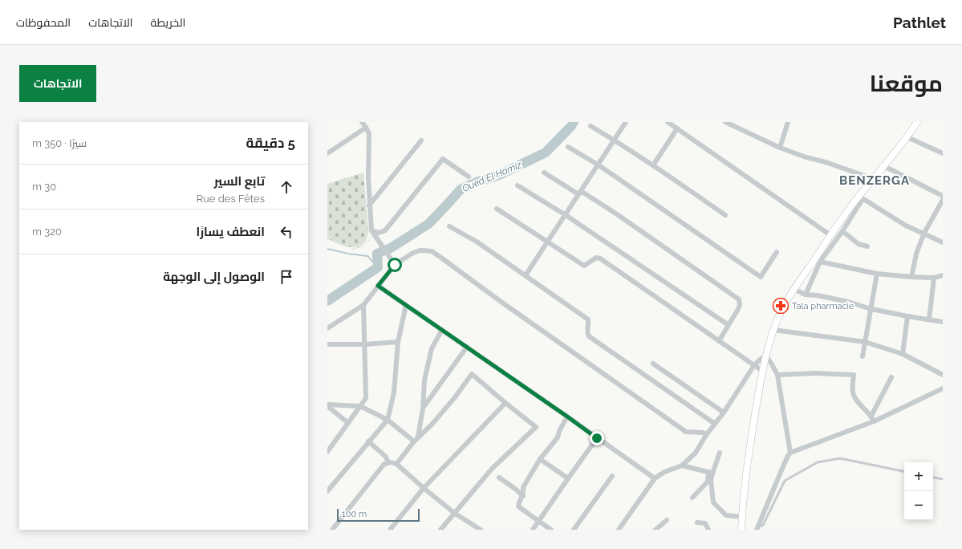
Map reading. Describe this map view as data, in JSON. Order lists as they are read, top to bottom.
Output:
{
  "districts": ["BENZERGA"],
  "water": ["Oued El Hamiz"],
  "places": {
    "pharmacy": ["Tala pharmacie"]
  },
  "scale_bar": "100 m",
  "page": {
    "header": "Pathlet",
    "nav": ["الخريطة", "الاتجاهات", "المحفوظات"],
    "title": "موقعنا",
    "buttons": "الاتجاهات",
    "heading": ["5 دقيقة", "سيرًا · 350 m"],
    "list": [
      ["تابع السير", "Rue des Fêtes", "30 m"],
      ["انعطف يسارًا", "320 m"],
      "الوصول إلى الوجهة"
    ],
    "map_buttons": ["+", "−"],
    "scale": "100 m"
  }
}
